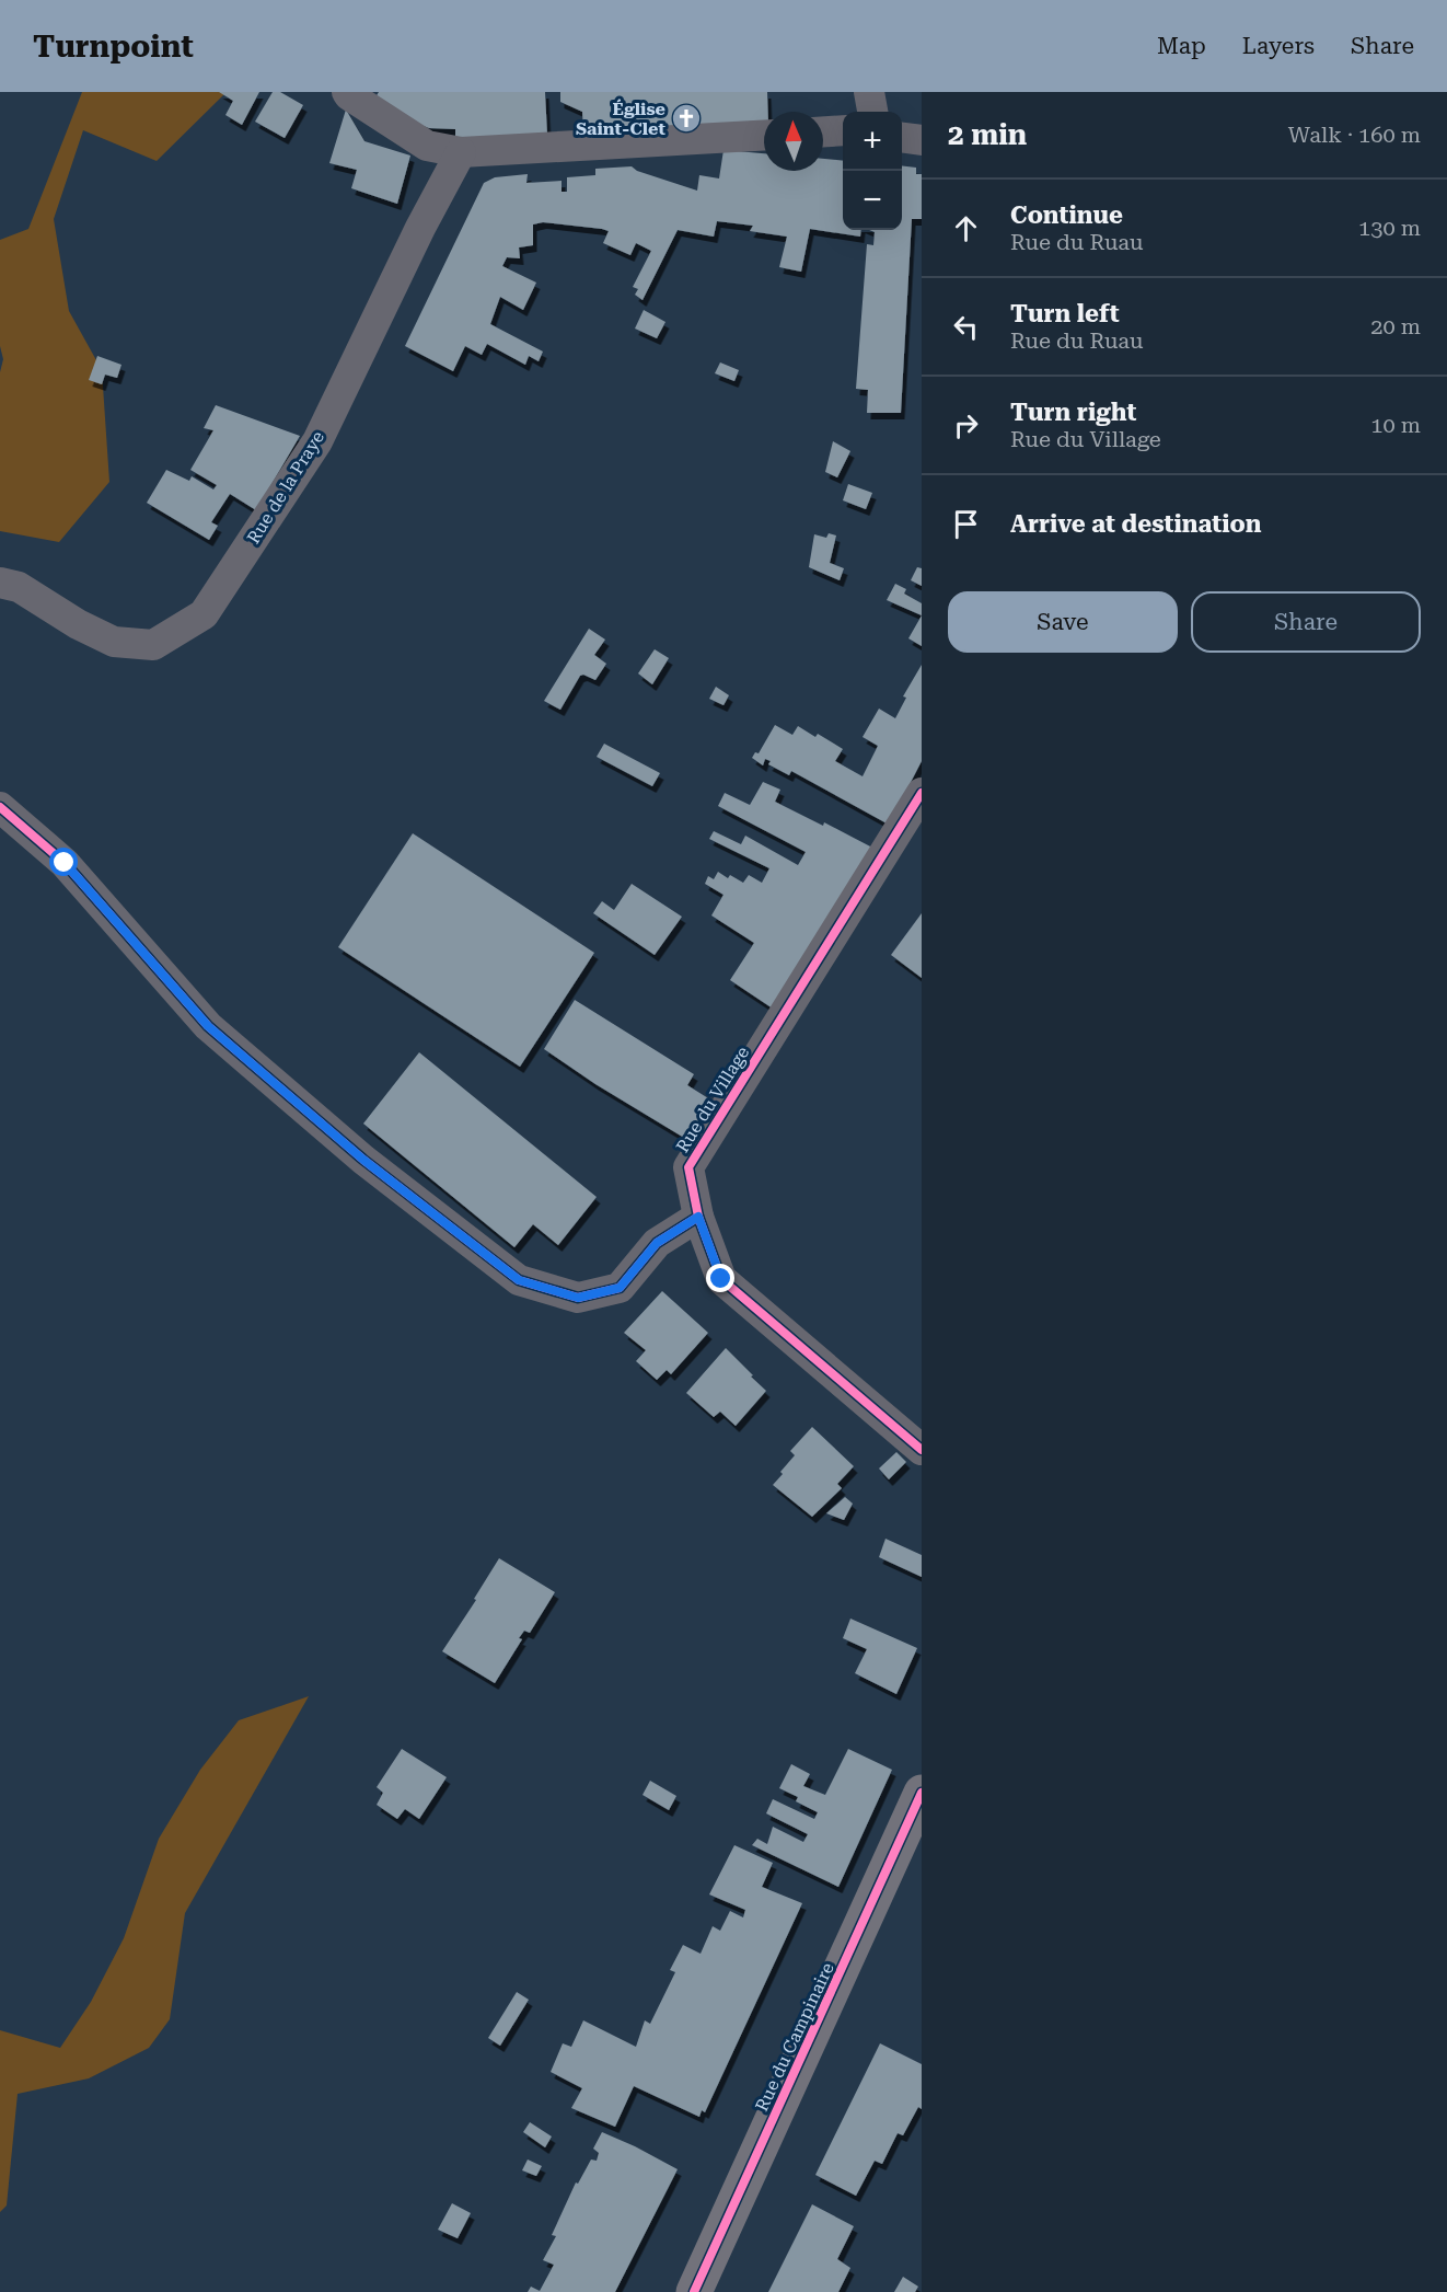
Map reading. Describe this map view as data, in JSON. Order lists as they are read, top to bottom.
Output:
{
  "streets": {
    "main road": ["Rue du Campinaire"],
    "street": ["Rue de la Praye", "Rue du Village"]
  },
  "places": {
    "church": ["Église Saint-Clet"]
  },
  "north": "top",
  "page": {
    "header": "Turnpoint",
    "nav": ["Map", "Layers", "Share"],
    "heading": ["2 min", "Walk · 160 m"],
    "map_buttons": ["+", "−"],
    "list": [
      ["Continue", "Rue du Ruau", "130 m"],
      ["Turn left", "Rue du Ruau", "20 m"],
      ["Turn right", "Rue du Village", "10 m"],
      "Arrive at destination"
    ],
    "buttons": ["Save", "Share"]
  }
}
